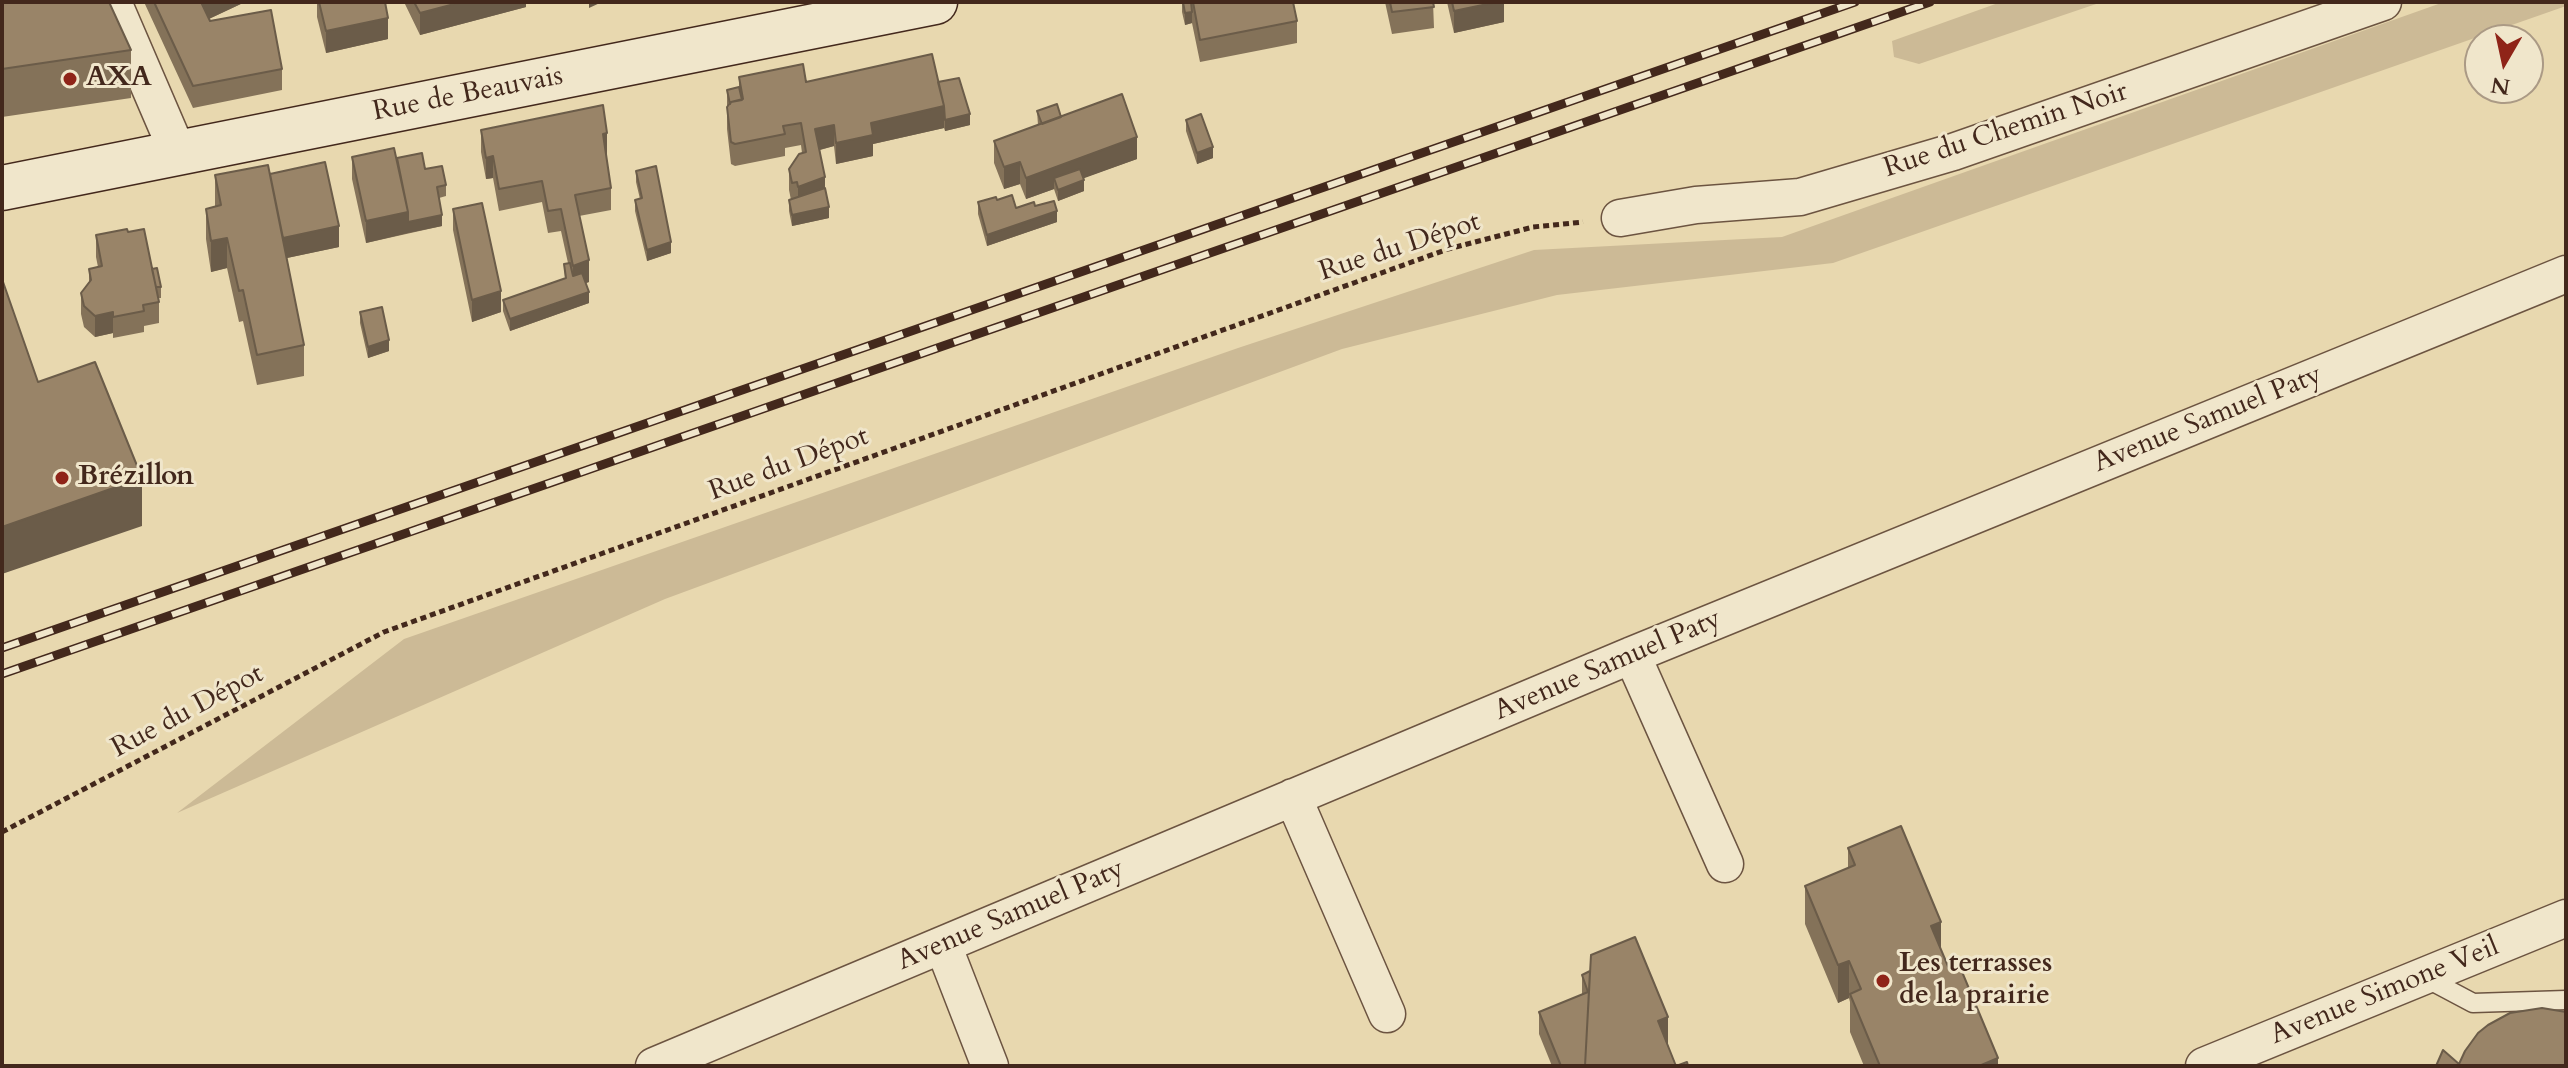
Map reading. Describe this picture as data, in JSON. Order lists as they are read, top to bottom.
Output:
{
  "streets": {
    "main road": ["Rue de Beauvais"],
    "street": ["Rue du Chemin Noir", "Avenue Samuel Paty", "Avenue Simone Veil"],
    "path": ["Rue du Dépot"]
  },
  "crossings": [
    ["Rue du Chemin Noir", "Rue du Dépot"]
  ],
  "places": ["AXA", "Brézillon", "Les terrasses de la prairie"],
  "north": "bottom"
}
